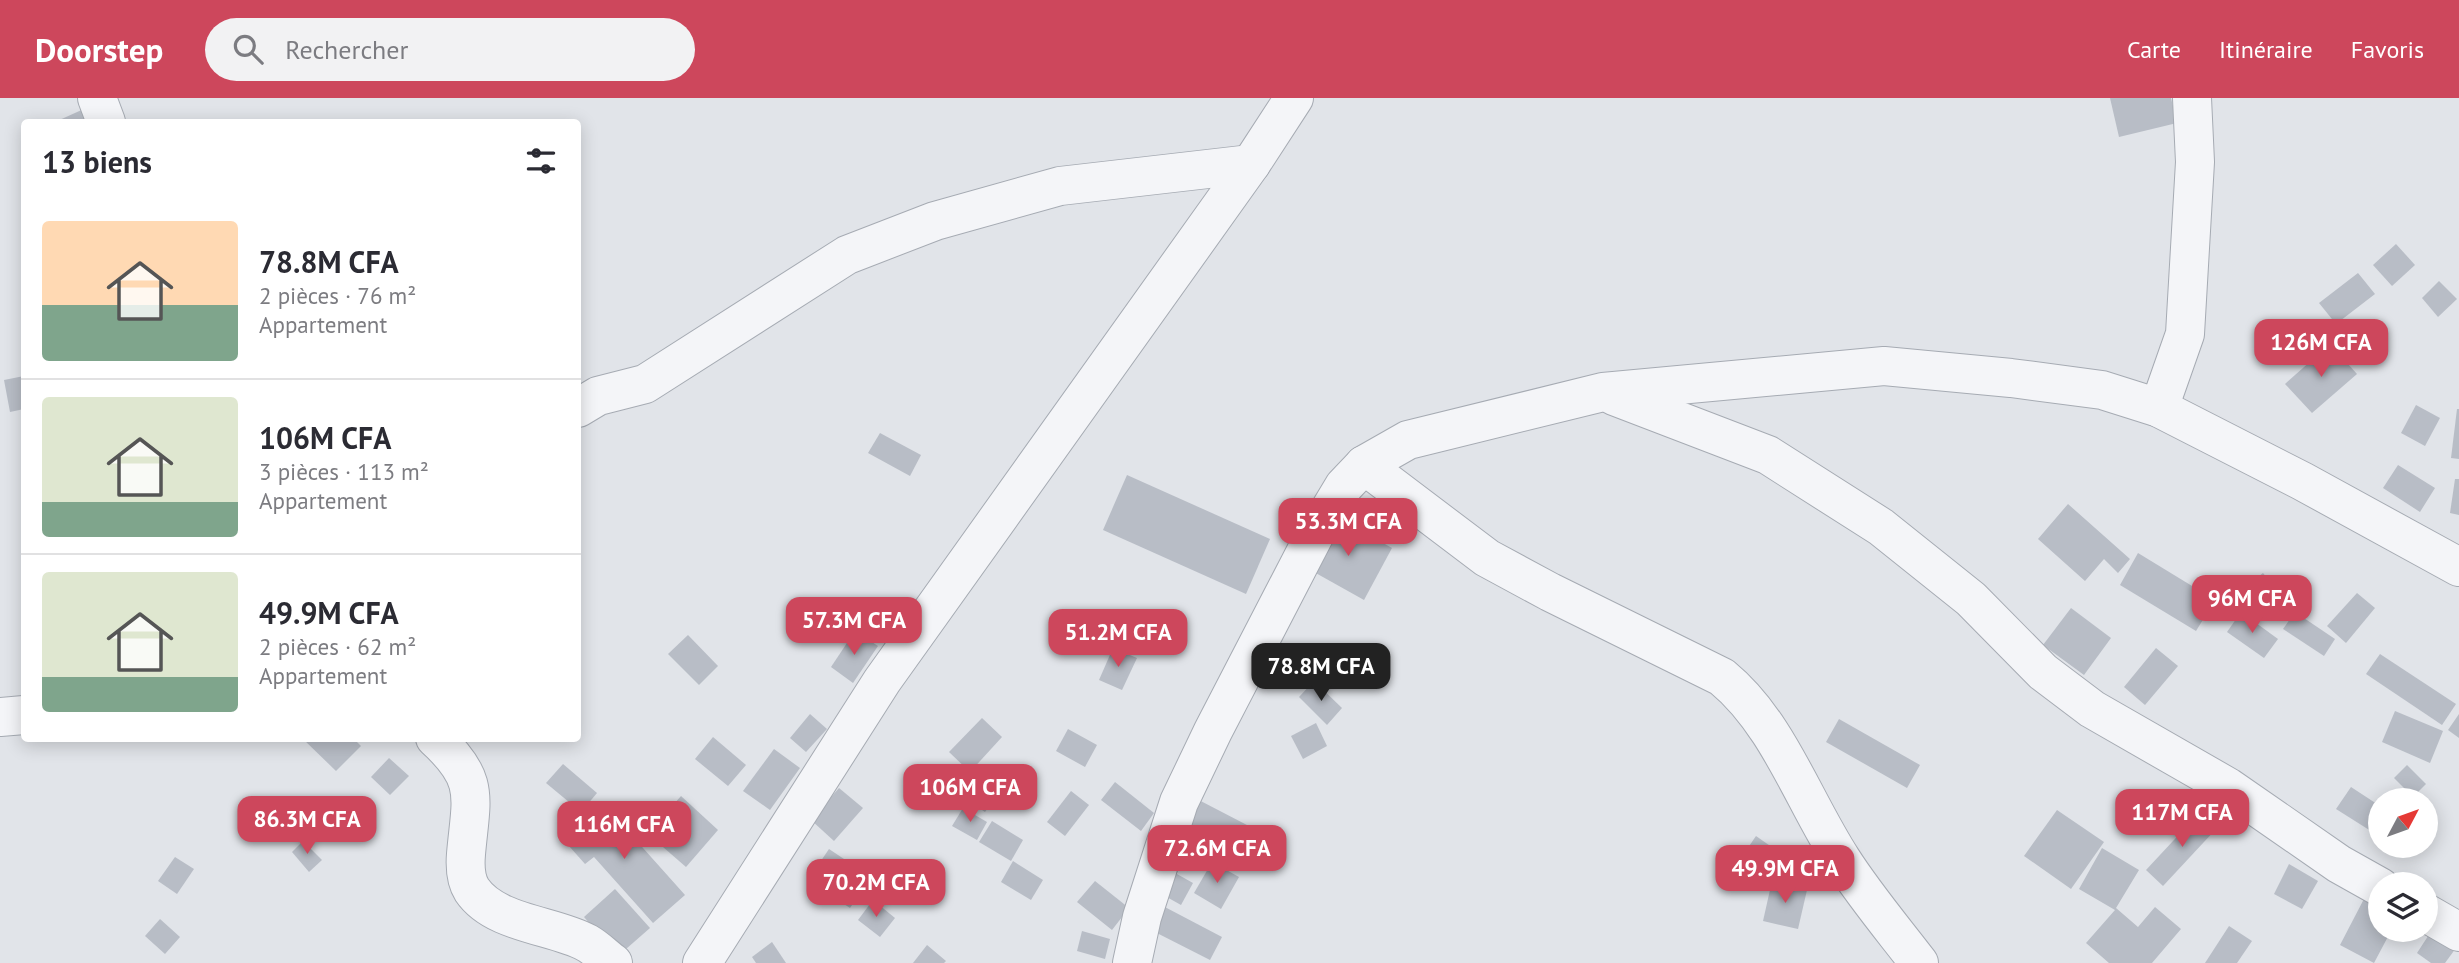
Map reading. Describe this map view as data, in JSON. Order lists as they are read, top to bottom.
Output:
{
  "north": "top right",
  "page": {
    "header": "Doorstep",
    "search": "Rechercher",
    "nav": ["Carte", "Itinéraire", "Favoris"],
    "heading": "13 biens",
    "list": [
      {
        "name": "78.8M CFA",
        "note": "2 pièces · 76 m² · Appartement"
      },
      {
        "name": "106M CFA",
        "note": "3 pièces · 113 m² · Appartement"
      },
      {
        "name": "49.9M CFA",
        "note": "2 pièces · 62 m² · Appartement"
      }
    ],
    "price": [
      "126M CFA",
      "53.3M CFA",
      "96M CFA",
      "57.3M CFA",
      "51.2M CFA",
      "78.8M CFA",
      "106M CFA",
      "117M CFA",
      "86.3M CFA",
      "116M CFA",
      "72.6M CFA",
      "49.9M CFA",
      "70.2M CFA"
    ]
  }
}
